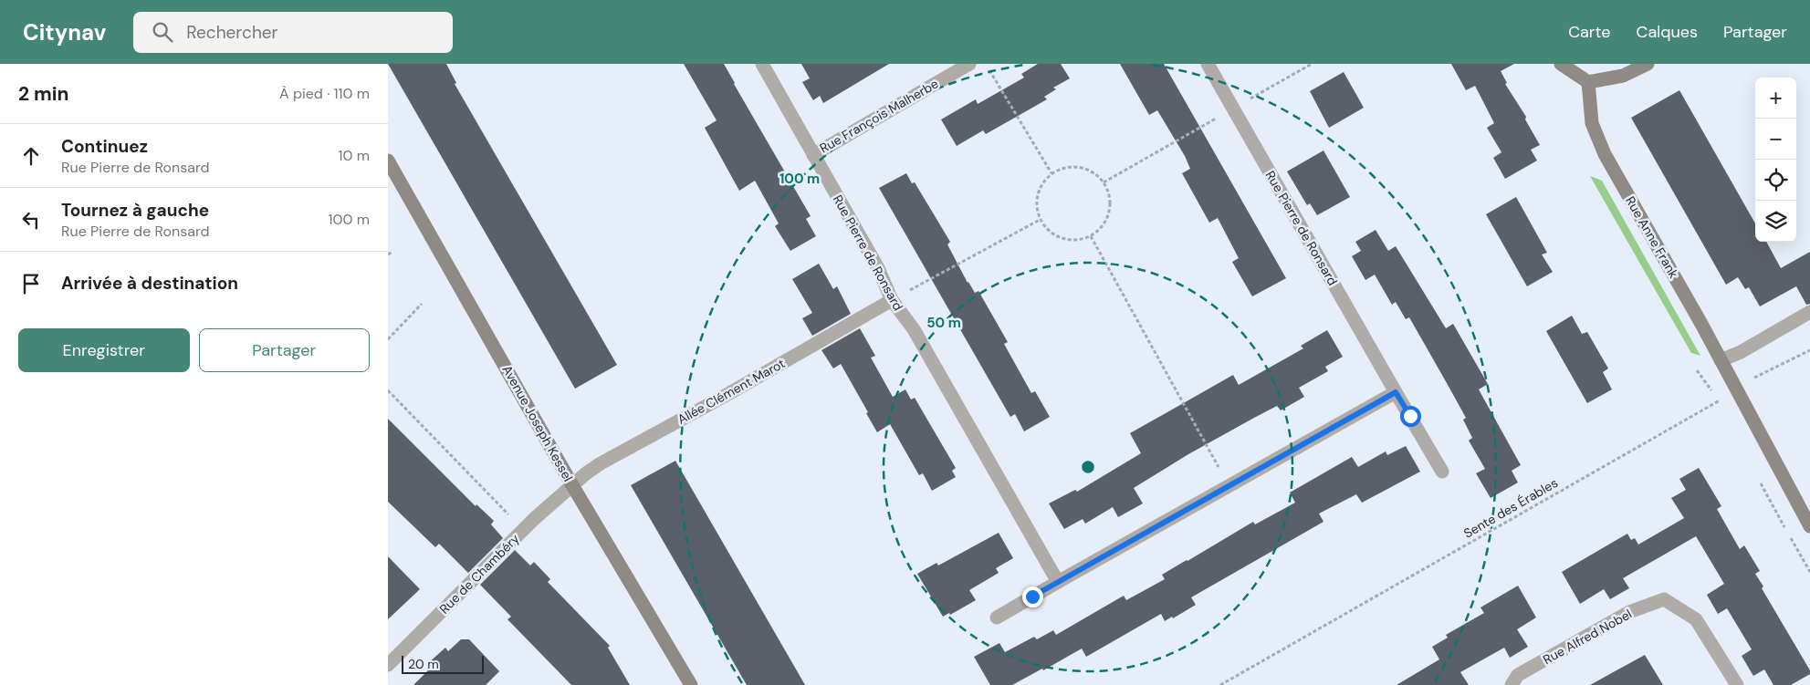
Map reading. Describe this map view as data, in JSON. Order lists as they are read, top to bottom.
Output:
{
  "streets": {
    "street": [
      "Rue François Malherbe",
      "Rue Pierre de Ronsard",
      "Rue Anne Frank",
      "Allée Clément Marot",
      "Avenue Joseph Kessel",
      "Rue de Chambéry",
      "Rue Alfred Nobel"
    ],
    "path": ["Sente des Érables"]
  },
  "crossings": [
    ["Rue François Malherbe", "Rue Pierre de Ronsard"],
    ["Rue Pierre de Ronsard", "Allée Clément Marot"],
    ["Rue Anne Frank", "Sente des Érables"],
    ["Allée Clément Marot", "Avenue Joseph Kessel"],
    ["Allée Clément Marot", "Rue de Chambéry"],
    ["Avenue Joseph Kessel", "Rue de Chambéry"]
  ],
  "scale_bar": "20 m",
  "page": {
    "header": "Citynav",
    "search": "Rechercher",
    "nav": ["Carte", "Calques", "Partager"],
    "heading": ["2 min", "À pied · 110 m"],
    "map_buttons": ["+", "−"],
    "list": [
      ["Continuez", "Rue Pierre de Ronsard", "10 m"],
      ["Tournez à gauche", "Rue Pierre de Ronsard", "100 m"],
      "Arrivée à destination"
    ],
    "buttons": ["Enregistrer", "Partager"],
    "scale": "20 m"
  },
  "rings": ["100 m", "50 m"]
}
